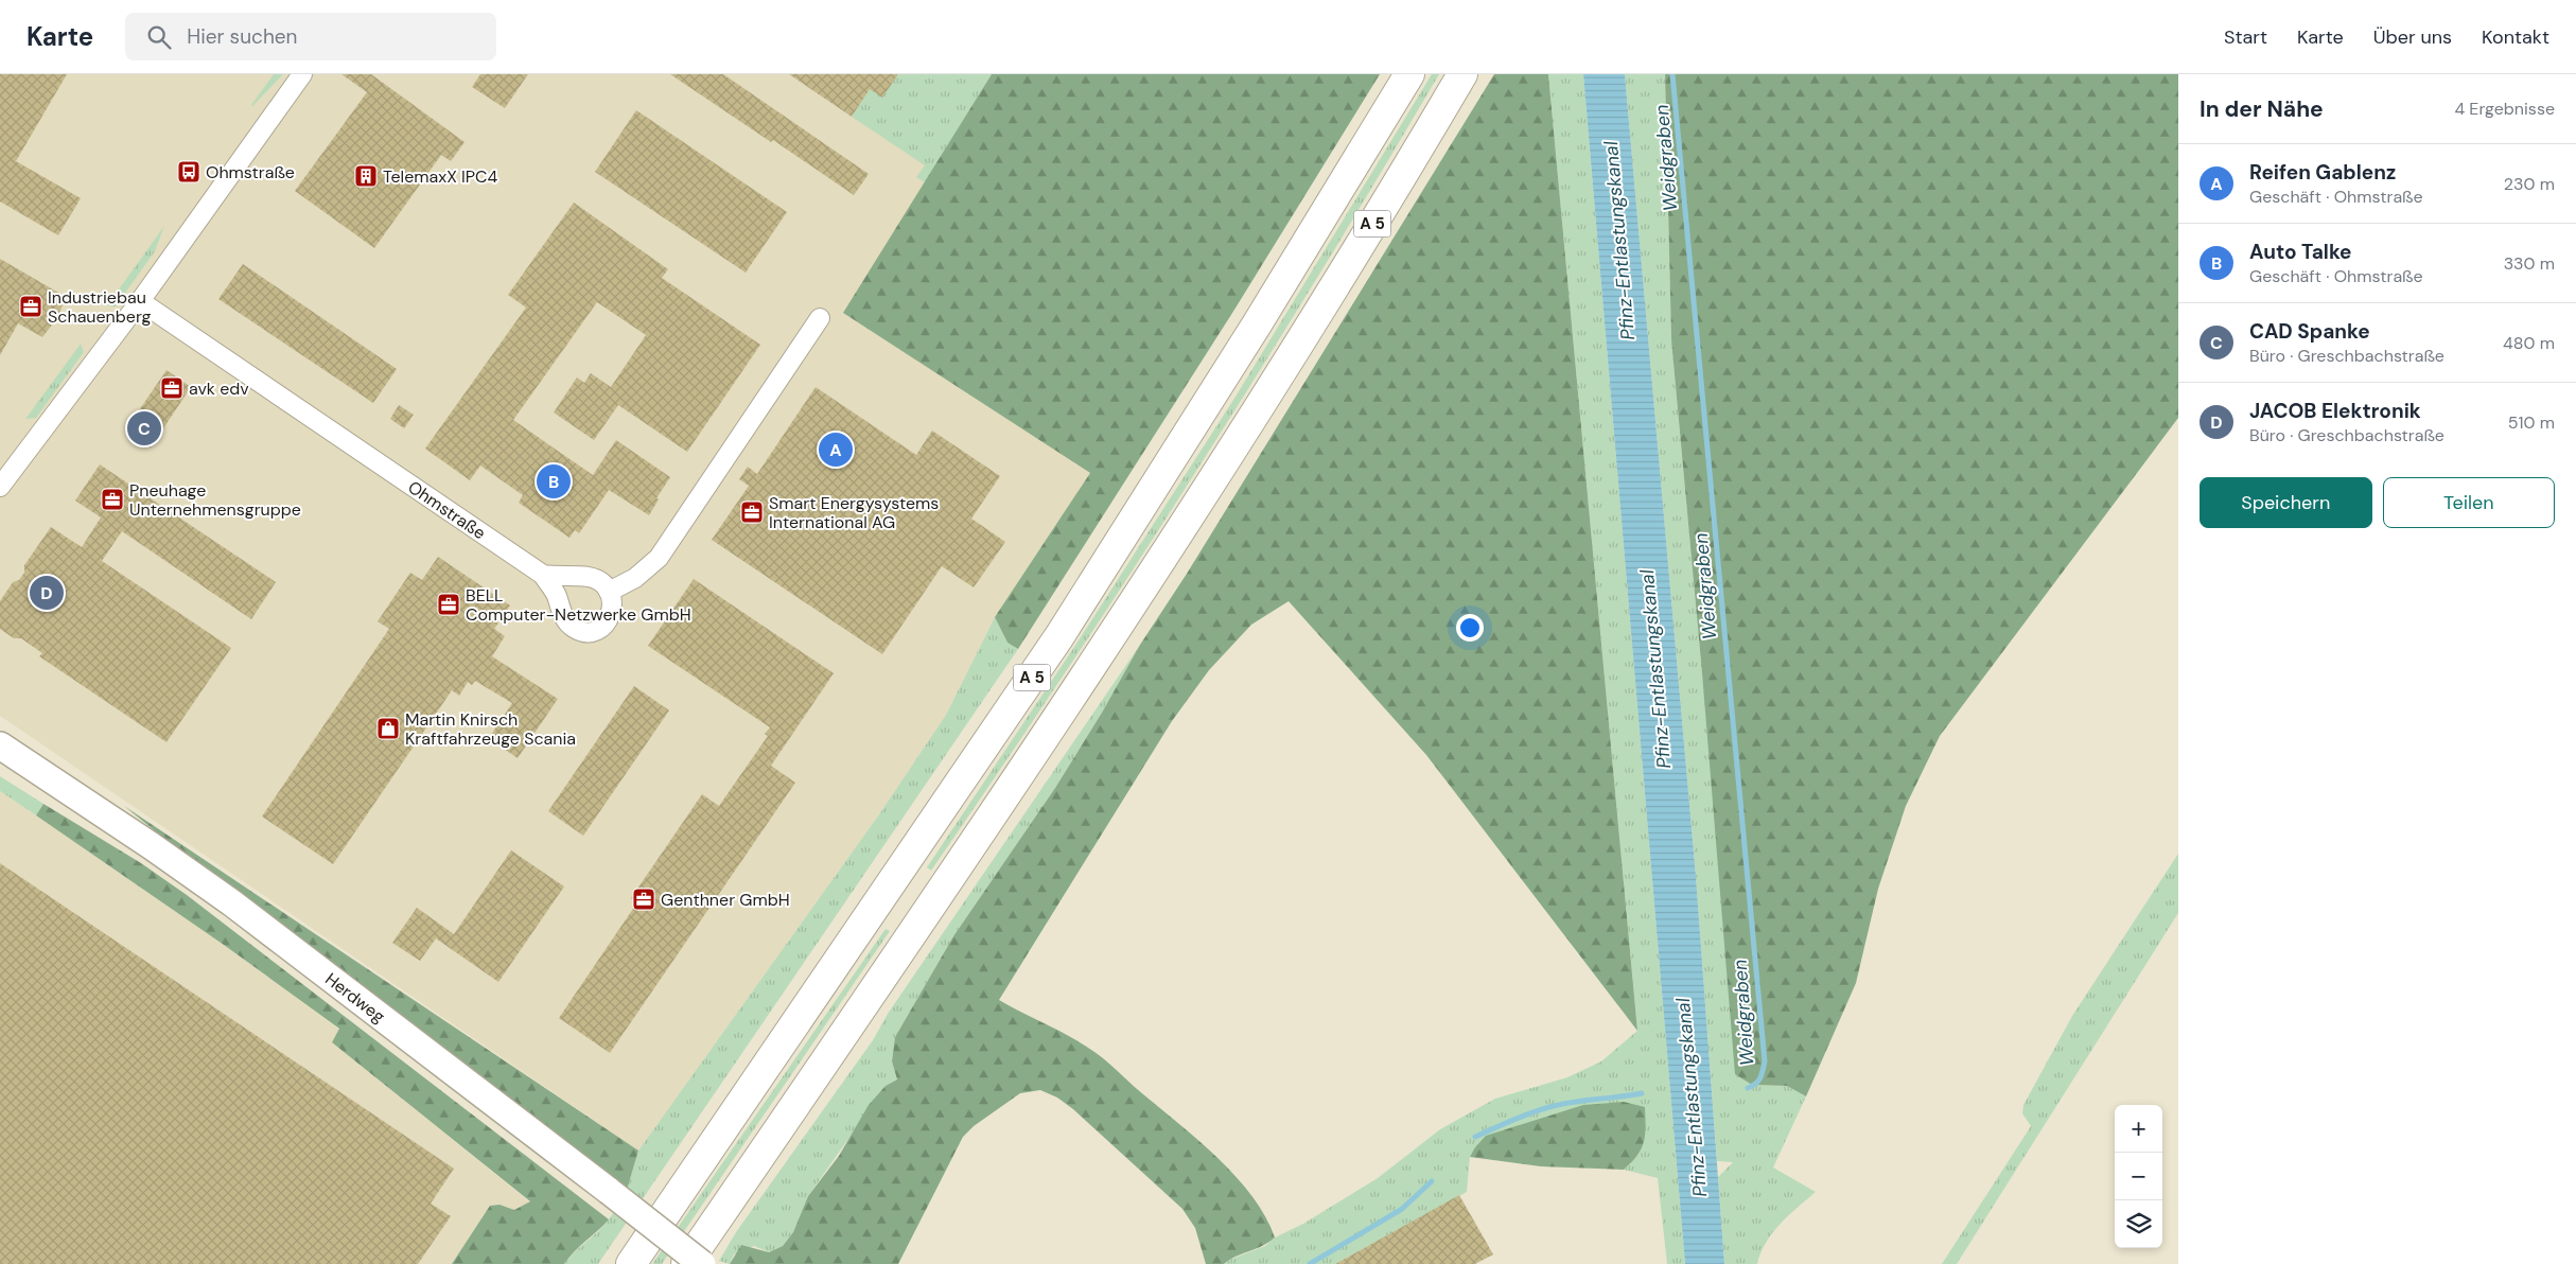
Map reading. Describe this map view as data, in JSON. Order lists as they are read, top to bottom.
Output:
{
  "streets": {
    "highway": ["A 5"],
    "main road": ["Herdweg"],
    "street": ["Ohmstraße"]
  },
  "water": ["Weidgraben", "Pfinz-Entlastungskanal"],
  "places": {
    "bus stop": ["Ohmstraße"],
    "building": ["TelemaxX IPC4"],
    "office": [
      "Industriebau Schauenberg",
      "avk edv",
      "Pneuhage Unternehmensgruppe",
      "Smart Energysystems International AG",
      "BELL Computer-Netzwerke GmbH",
      "Genthner GmbH"
    ],
    "shop": ["Martin Knirsch Kraftfahrzeuge Scania"]
  },
  "page": {
    "header": "Karte",
    "search": "Hier suchen",
    "nav": [
      "Start",
      "Karte",
      "Über uns",
      "Kontakt"
    ],
    "heading": ["In der Nähe", "4 Ergebnisse"],
    "list": [
      {
        "mark": "A",
        "name": "Reifen Gablenz",
        "note": "Geschäft · Ohmstraße",
        "value": "230 m"
      },
      {
        "mark": "B",
        "name": "Auto Talke",
        "note": "Geschäft · Ohmstraße",
        "value": "330 m"
      },
      {
        "mark": "C",
        "name": "CAD Spanke",
        "note": "Büro · Greschbachstraße",
        "value": "480 m"
      },
      {
        "mark": "D",
        "name": "JACOB Elektronik",
        "note": "Büro · Greschbachstraße",
        "value": "510 m"
      }
    ],
    "pins": [
      "C",
      "A",
      "B",
      "D"
    ],
    "buttons": ["Speichern", "Teilen"],
    "map_buttons": ["+", "−"]
  }
}
